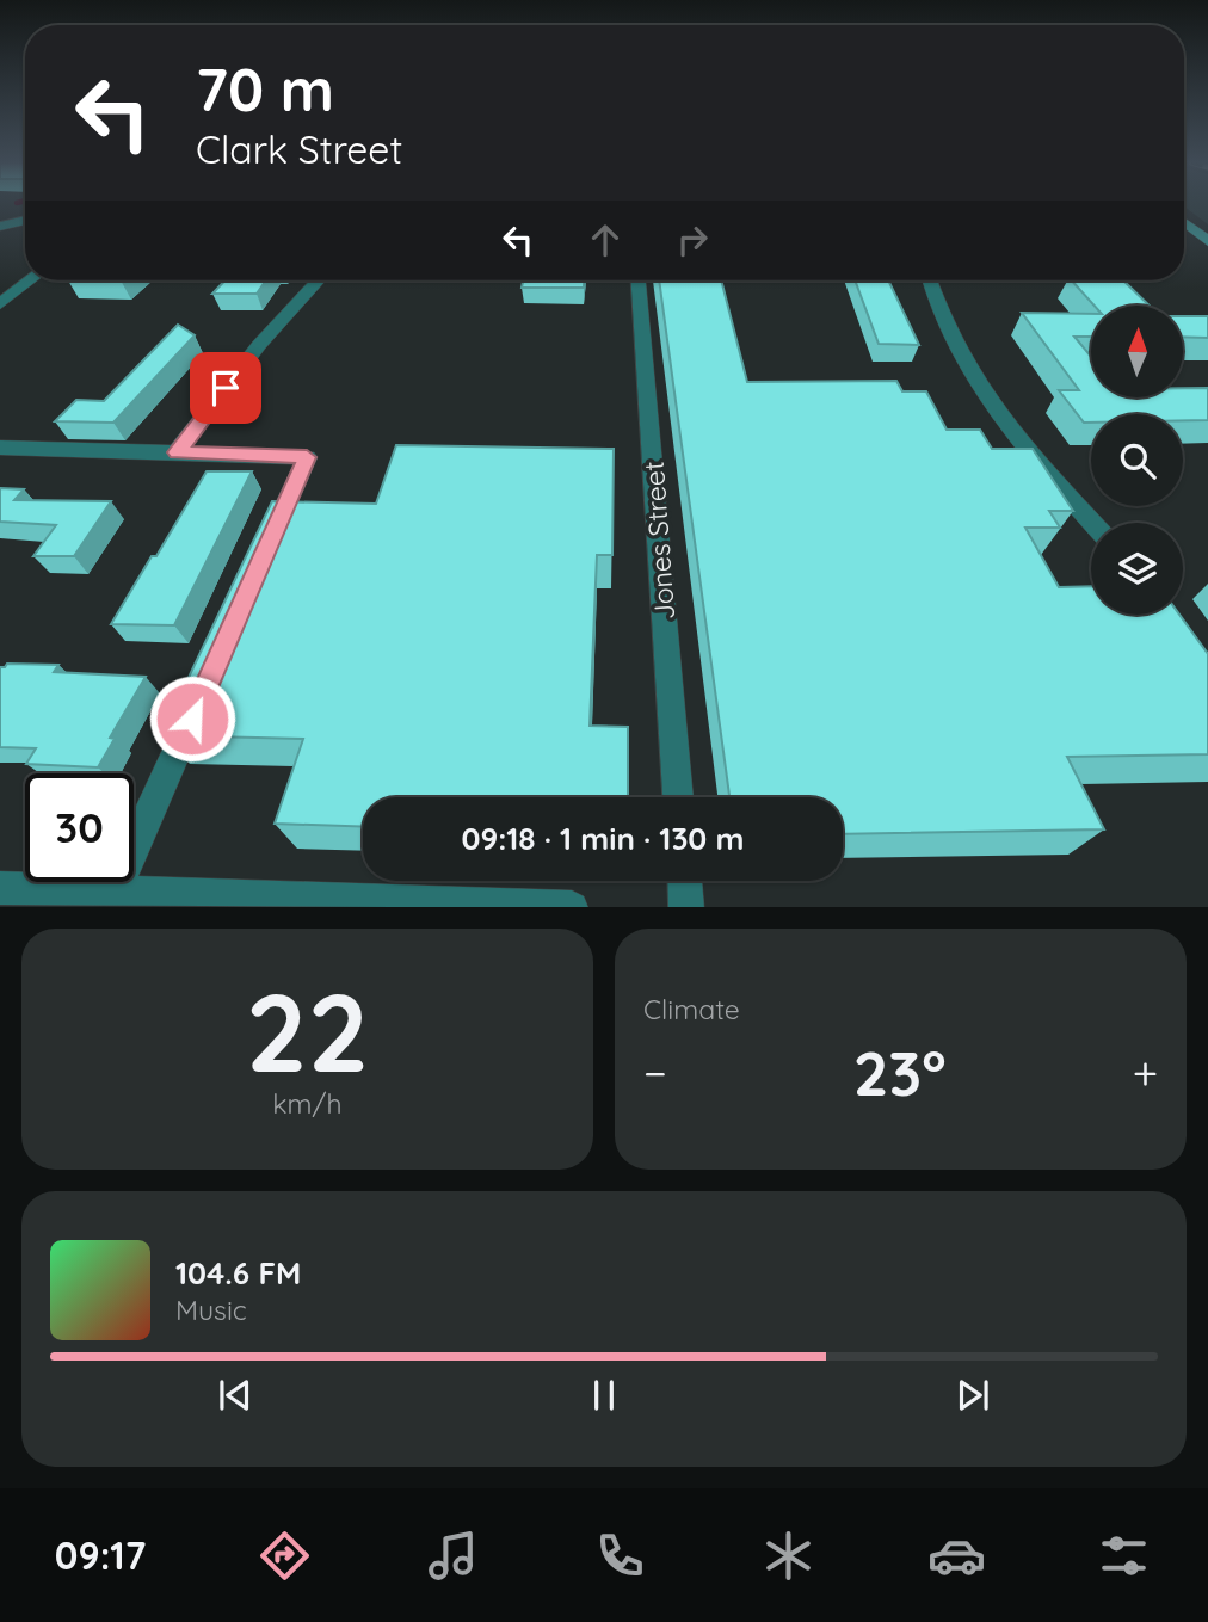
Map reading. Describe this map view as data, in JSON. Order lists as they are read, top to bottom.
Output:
{
  "streets": {
    "street": ["Jones Street"]
  },
  "north": "top",
  "page": {
    "turn": ["70 m", "Clark Street"],
    "limit": "30",
    "trip": "09:18 · 1 min · 130 m",
    "tile": [
      ["22", "km/h"],
      "Climate"
    ],
    "heat": ["−", "23°", "+"],
    "song": ["104.6 FM", "Music"],
    "tabs": "09:17"
  }
}
